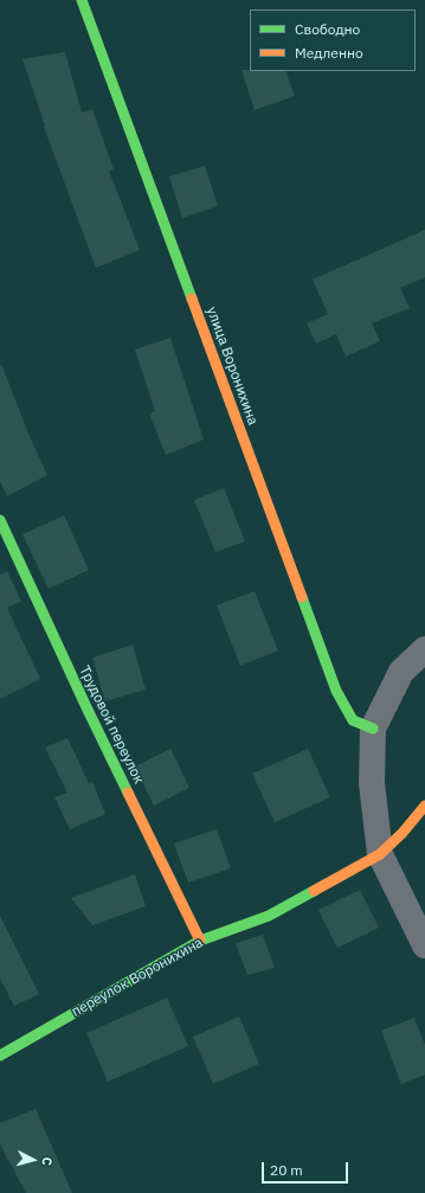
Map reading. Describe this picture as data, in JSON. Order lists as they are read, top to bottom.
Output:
{
  "streets": {
    "street": ["улица Воронихина", "Трудовой переулок", "переулок Воронихина"]
  },
  "crossings": [
    ["Трудовой переулок", "переулок Воронихина"]
  ],
  "legend": ["Свободно", "Медленно"],
  "scale_bar": "20 m",
  "north": "right"
}
